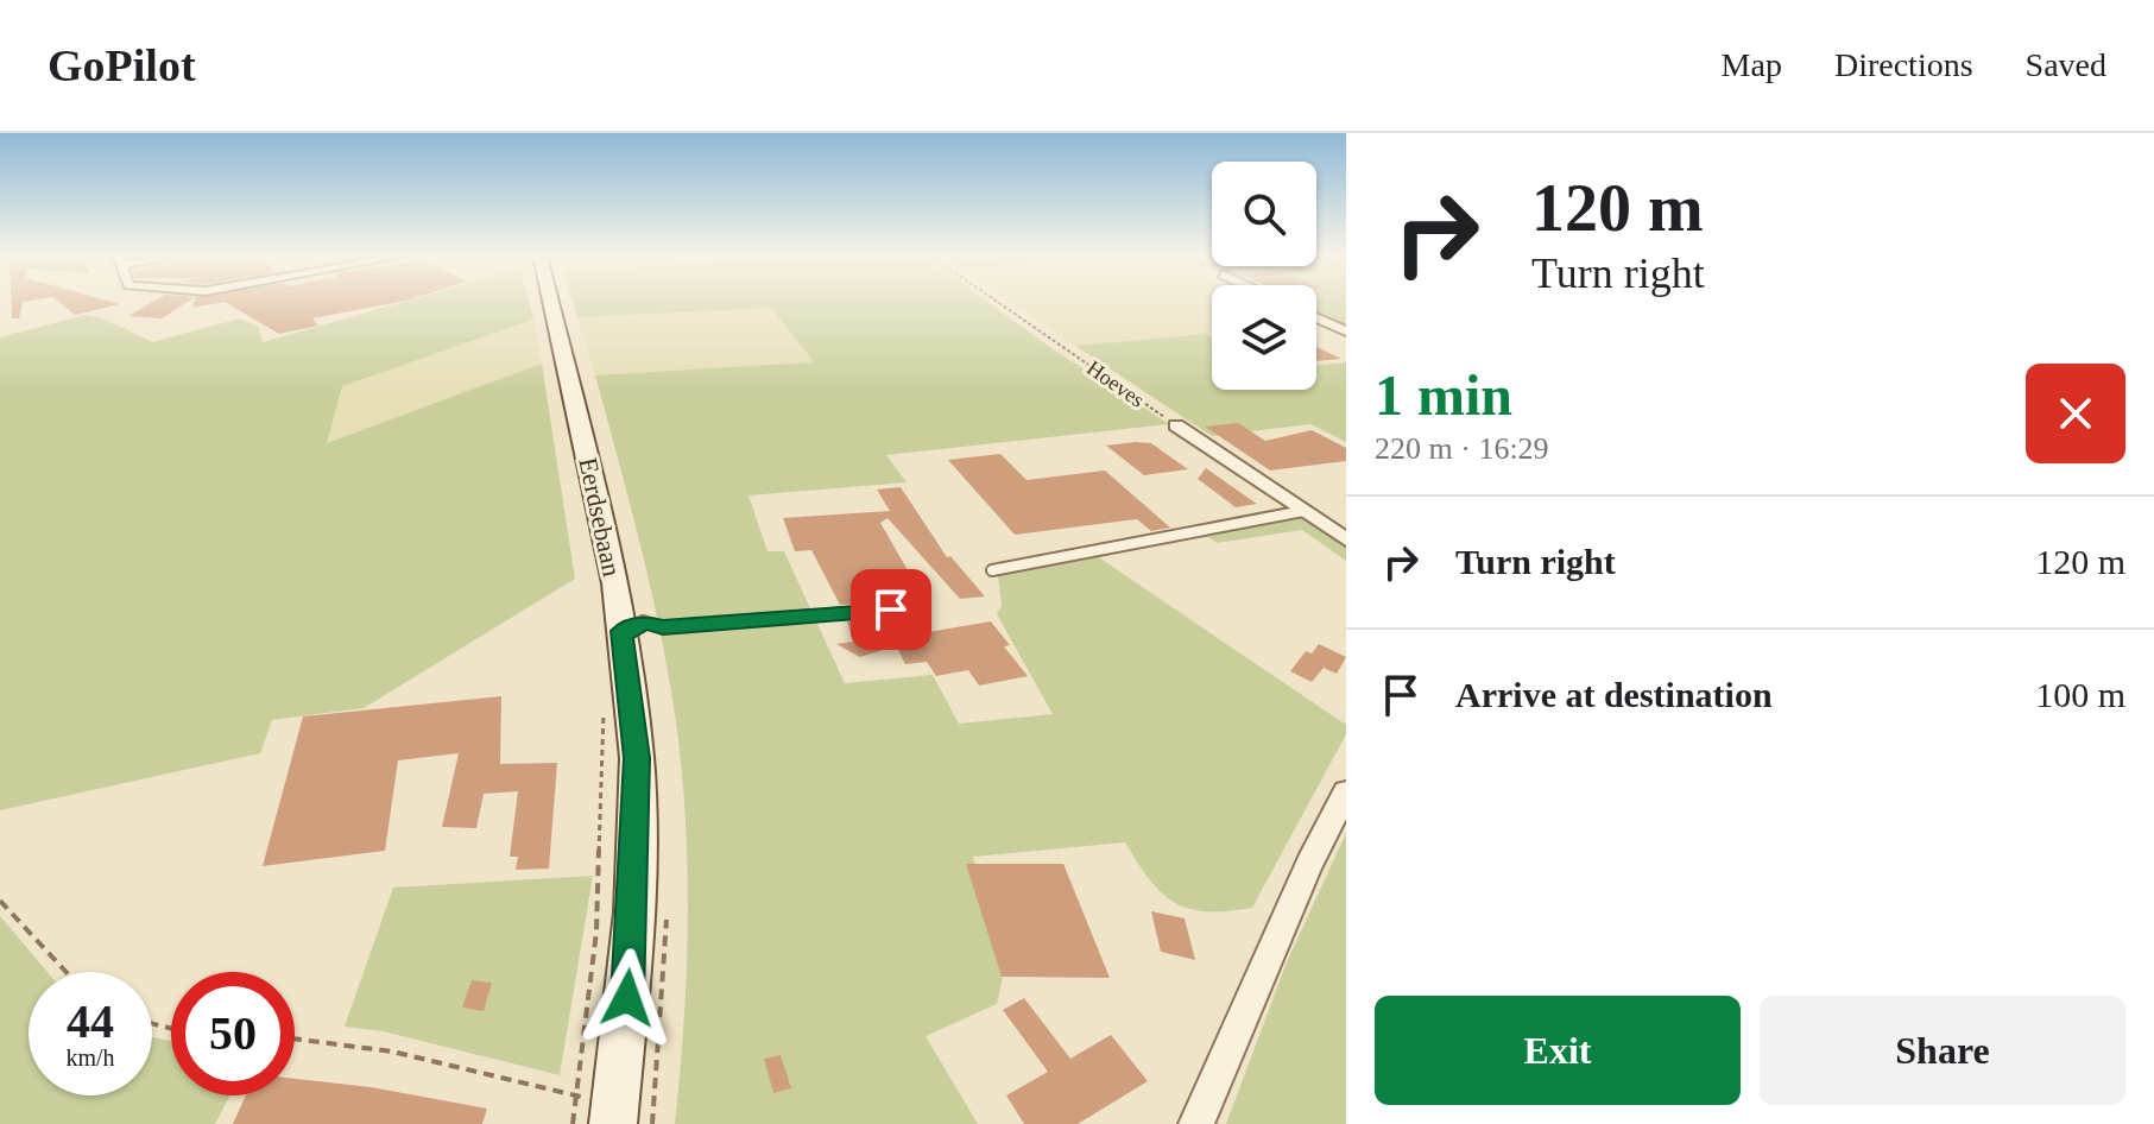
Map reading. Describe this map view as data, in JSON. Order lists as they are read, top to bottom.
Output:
{
  "streets": {
    "main road": ["Eerdsebaan"],
    "path": ["Hoeves"]
  },
  "page": {
    "header": "GoPilot",
    "nav": ["Map", "Directions", "Saved"],
    "turn": ["120 m", "Turn right"],
    "heading": ["1 min", "220 m · 16:29"],
    "list": [
      {
        "name": "Turn right",
        "value": "120 m"
      },
      {
        "name": "Arrive at destination",
        "value": "100 m"
      }
    ],
    "speed": "44 km/h",
    "limit": "50",
    "buttons": ["Exit", "Share"]
  }
}
